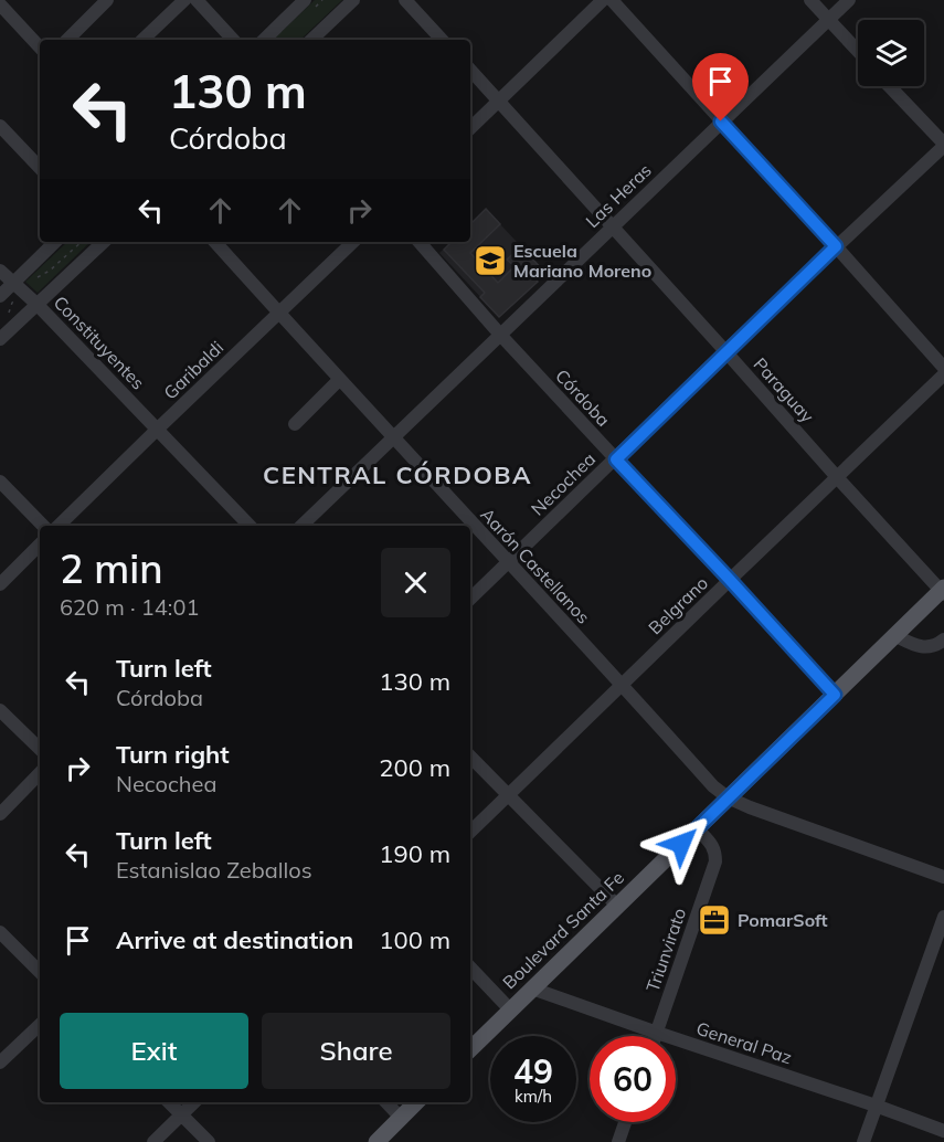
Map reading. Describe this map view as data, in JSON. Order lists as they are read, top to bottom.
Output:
{
  "streets": {
    "main road": ["Boulevard Santa Fe"],
    "street": [
      "Las Heras",
      "Constituyentes",
      "Garibaldi",
      "Paraguay",
      "Córdoba",
      "Necochea",
      "Aarón Castellanos",
      "Belgrano",
      "Triunvirato",
      "General Paz"
    ]
  },
  "crossings": [
    ["Las Heras", "Paraguay"],
    ["Las Heras", "Córdoba"],
    ["Las Heras", "Aarón Castellanos"],
    ["Constituyentes", "Garibaldi"],
    ["Garibaldi", "Aarón Castellanos"],
    ["Paraguay", "Necochea"],
    ["Paraguay", "Belgrano"],
    ["Paraguay", "Boulevard Santa Fe"],
    ["Córdoba", "Necochea"],
    ["Córdoba", "Belgrano"],
    ["Córdoba", "Boulevard Santa Fe"],
    ["Necochea", "Aarón Castellanos"],
    ["Aarón Castellanos", "Belgrano"],
    ["Aarón Castellanos", "Boulevard Santa Fe"],
    ["Boulevard Santa Fe", "Triunvirato"],
    ["Boulevard Santa Fe", "General Paz"],
    ["Triunvirato", "General Paz"]
  ],
  "districts": ["CENTRAL CÓRDOBA"],
  "places": {
    "school or university": ["Escuela Mariano Moreno"],
    "office": ["PomarSoft"]
  },
  "page": {
    "turn": ["130 m", "Córdoba"],
    "heading": ["2 min", "620 m · 14:01"],
    "list": [
      {
        "name": "Turn left",
        "note": "Córdoba",
        "value": "130 m"
      },
      {
        "name": "Turn right",
        "note": "Necochea",
        "value": "200 m"
      },
      {
        "name": "Turn left",
        "note": "Estanislao Zeballos",
        "value": "190 m"
      },
      {
        "name": "Arrive at destination",
        "value": "100 m"
      }
    ],
    "buttons": ["Exit", "Share"],
    "speed": "49 km/h",
    "limit": "60"
  }
}
